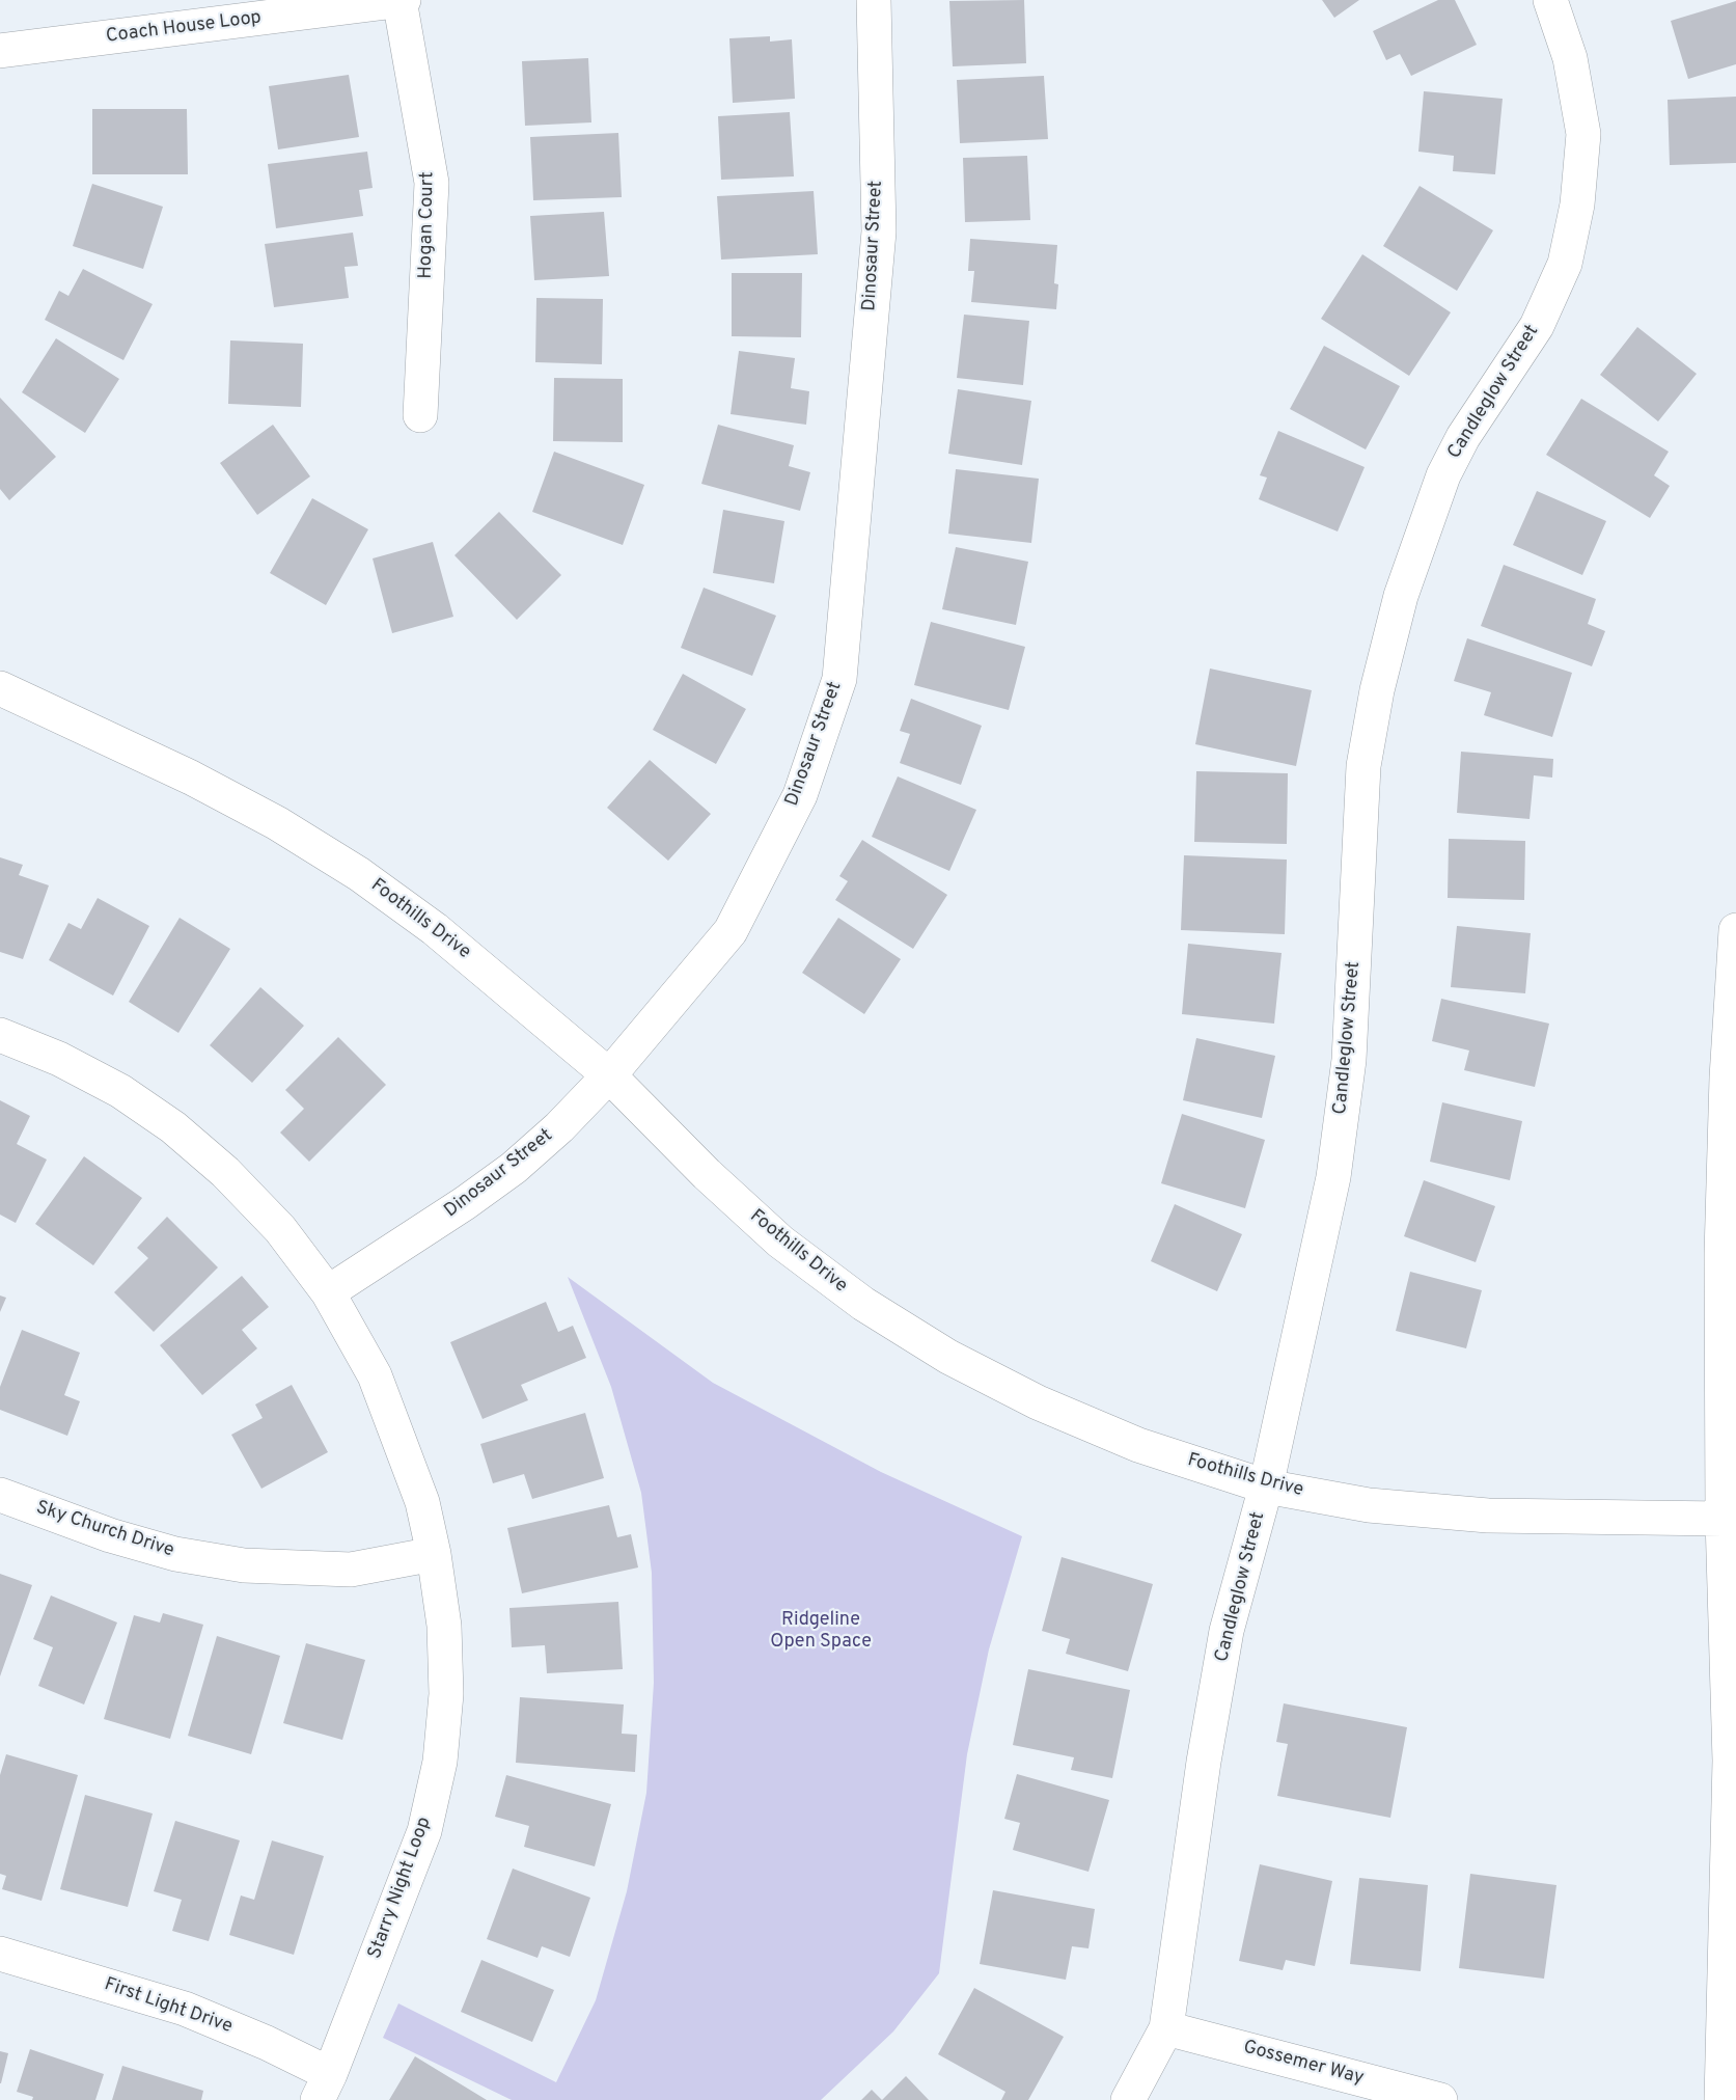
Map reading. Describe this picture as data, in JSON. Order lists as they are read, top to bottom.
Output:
{
  "streets": {
    "street": [
      "Coach House Loop",
      "Hogan Court",
      "Dinosaur Street",
      "Candleglow Street",
      "Foothills Drive",
      "Sky Church Drive",
      "Starry Night Loop",
      "First Light Drive",
      "Gossemer Way"
    ]
  },
  "crossings": [
    ["Coach House Loop", "Hogan Court"],
    ["Dinosaur Street", "Foothills Drive"],
    ["Dinosaur Street", "Starry Night Loop"],
    ["Candleglow Street", "Foothills Drive"],
    ["Candleglow Street", "Gossemer Way"],
    ["Sky Church Drive", "Starry Night Loop"],
    ["Starry Night Loop", "First Light Drive"]
  ],
  "parks": ["Ridgeline Open Space"]
}
